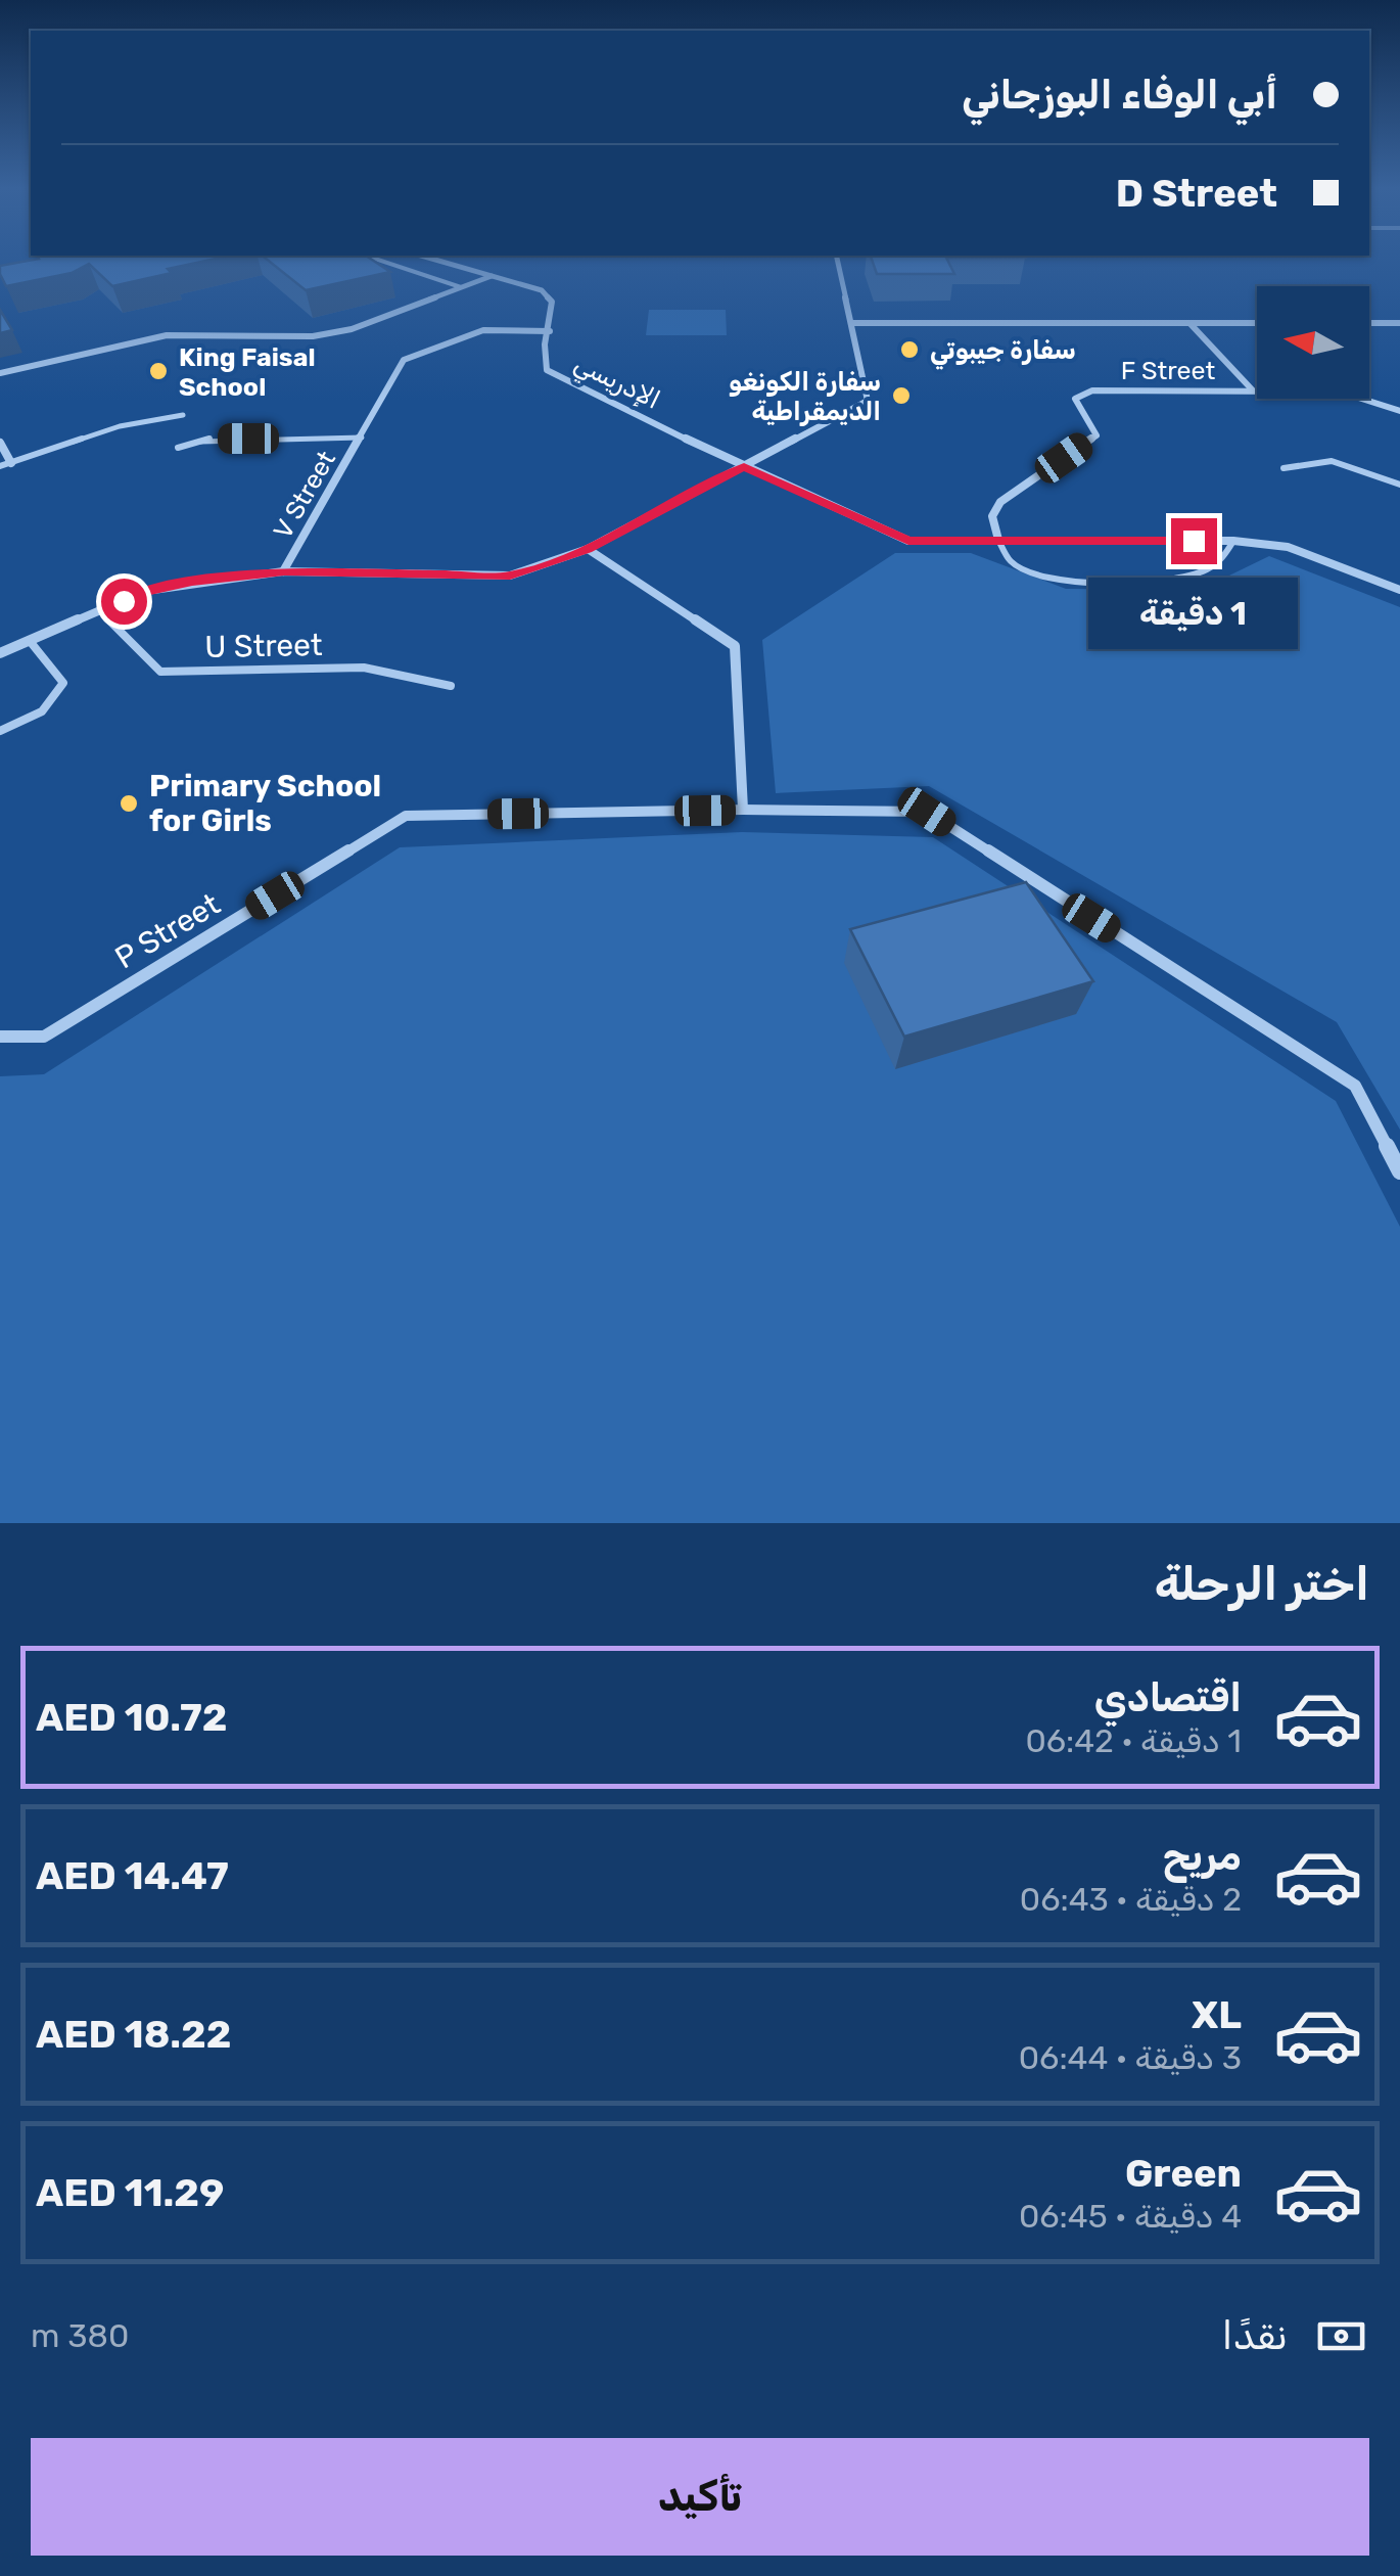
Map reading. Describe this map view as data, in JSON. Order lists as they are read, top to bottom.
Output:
{
  "streets": {
    "street": [
      "F Street",
      "الإدريسي",
      "V Street",
      "P Street"
    ],
    "lane": ["U Street"]
  },
  "crossings": [
    ["الإدريسي", "V Street"]
  ],
  "places": [
    "سفارة جيبوتي",
    "King Faisal School",
    "سفارة الكونغو الديمقراطية",
    "Primary School for Girls"
  ],
  "north": "left",
  "page": {
    "banner": ["أبي الوفاء البوزجاني", "D Street"],
    "bubble": "1 دقيقة",
    "heading": "اختر الرحلة",
    "list": [
      {
        "name": "اقتصادي",
        "note": "1 دقيقة · 06:42",
        "value": "AED 10.72"
      },
      {
        "name": "مريح",
        "note": "2 دقيقة · 06:43",
        "value": "AED 14.47"
      },
      {
        "name": "XL",
        "note": "3 دقيقة · 06:44",
        "value": "AED 18.22"
      },
      {
        "name": "Green",
        "note": "4 دقيقة · 06:45",
        "value": "AED 11.29"
      }
    ],
    "pay": ["نقدًا", "380 m"],
    "buttons": "تأكيد"
  }
}
